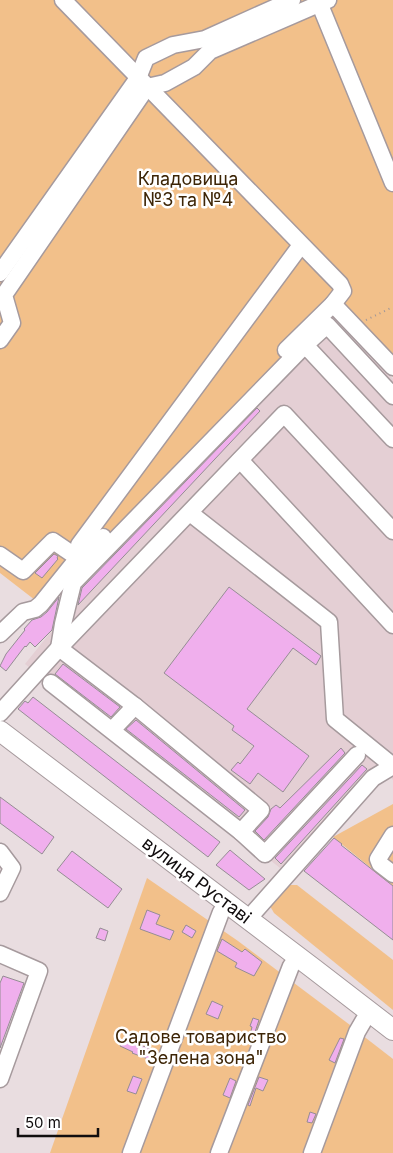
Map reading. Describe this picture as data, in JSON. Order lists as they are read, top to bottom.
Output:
{
  "streets": {
    "main road": ["вулиця Руставі"]
  },
  "parks": ["Кладовища №3 та №4", "Садове товариство \"Зелена зона\""],
  "scale_bar": "50 m"
}
